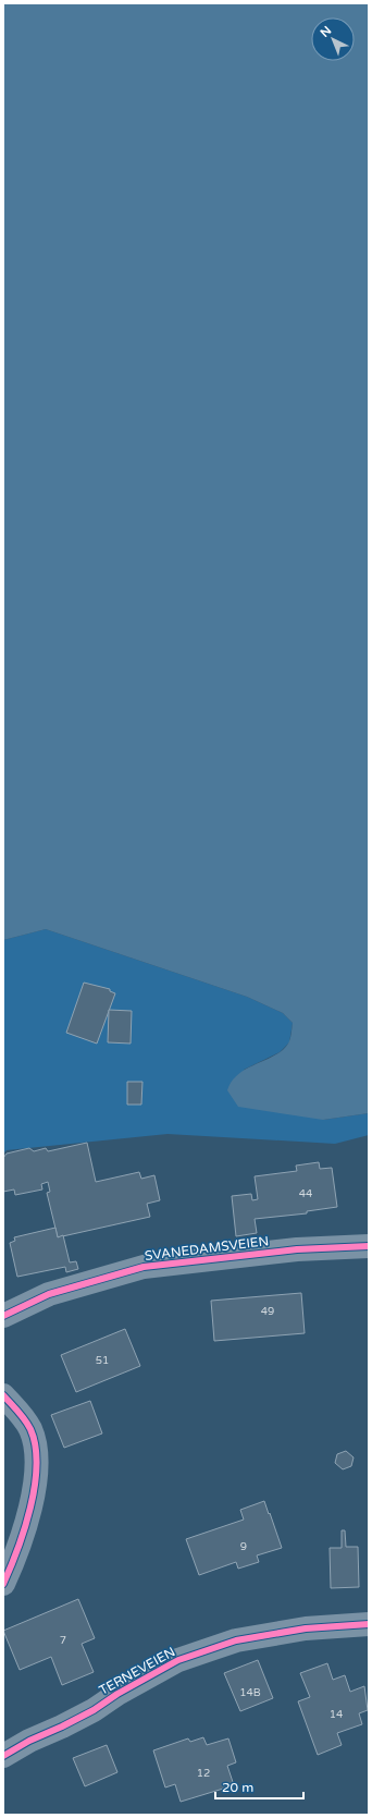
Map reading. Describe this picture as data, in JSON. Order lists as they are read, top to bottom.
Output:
{
  "streets": {
    "street": ["SVANEDAMSVEIEN", "TERNEVEIEN"]
  },
  "house_numbers": [
    "44",
    "49",
    "51",
    "9",
    "7",
    "14B",
    "14",
    "12"
  ],
  "scale_bar": "20 m",
  "north": "top left"
}
